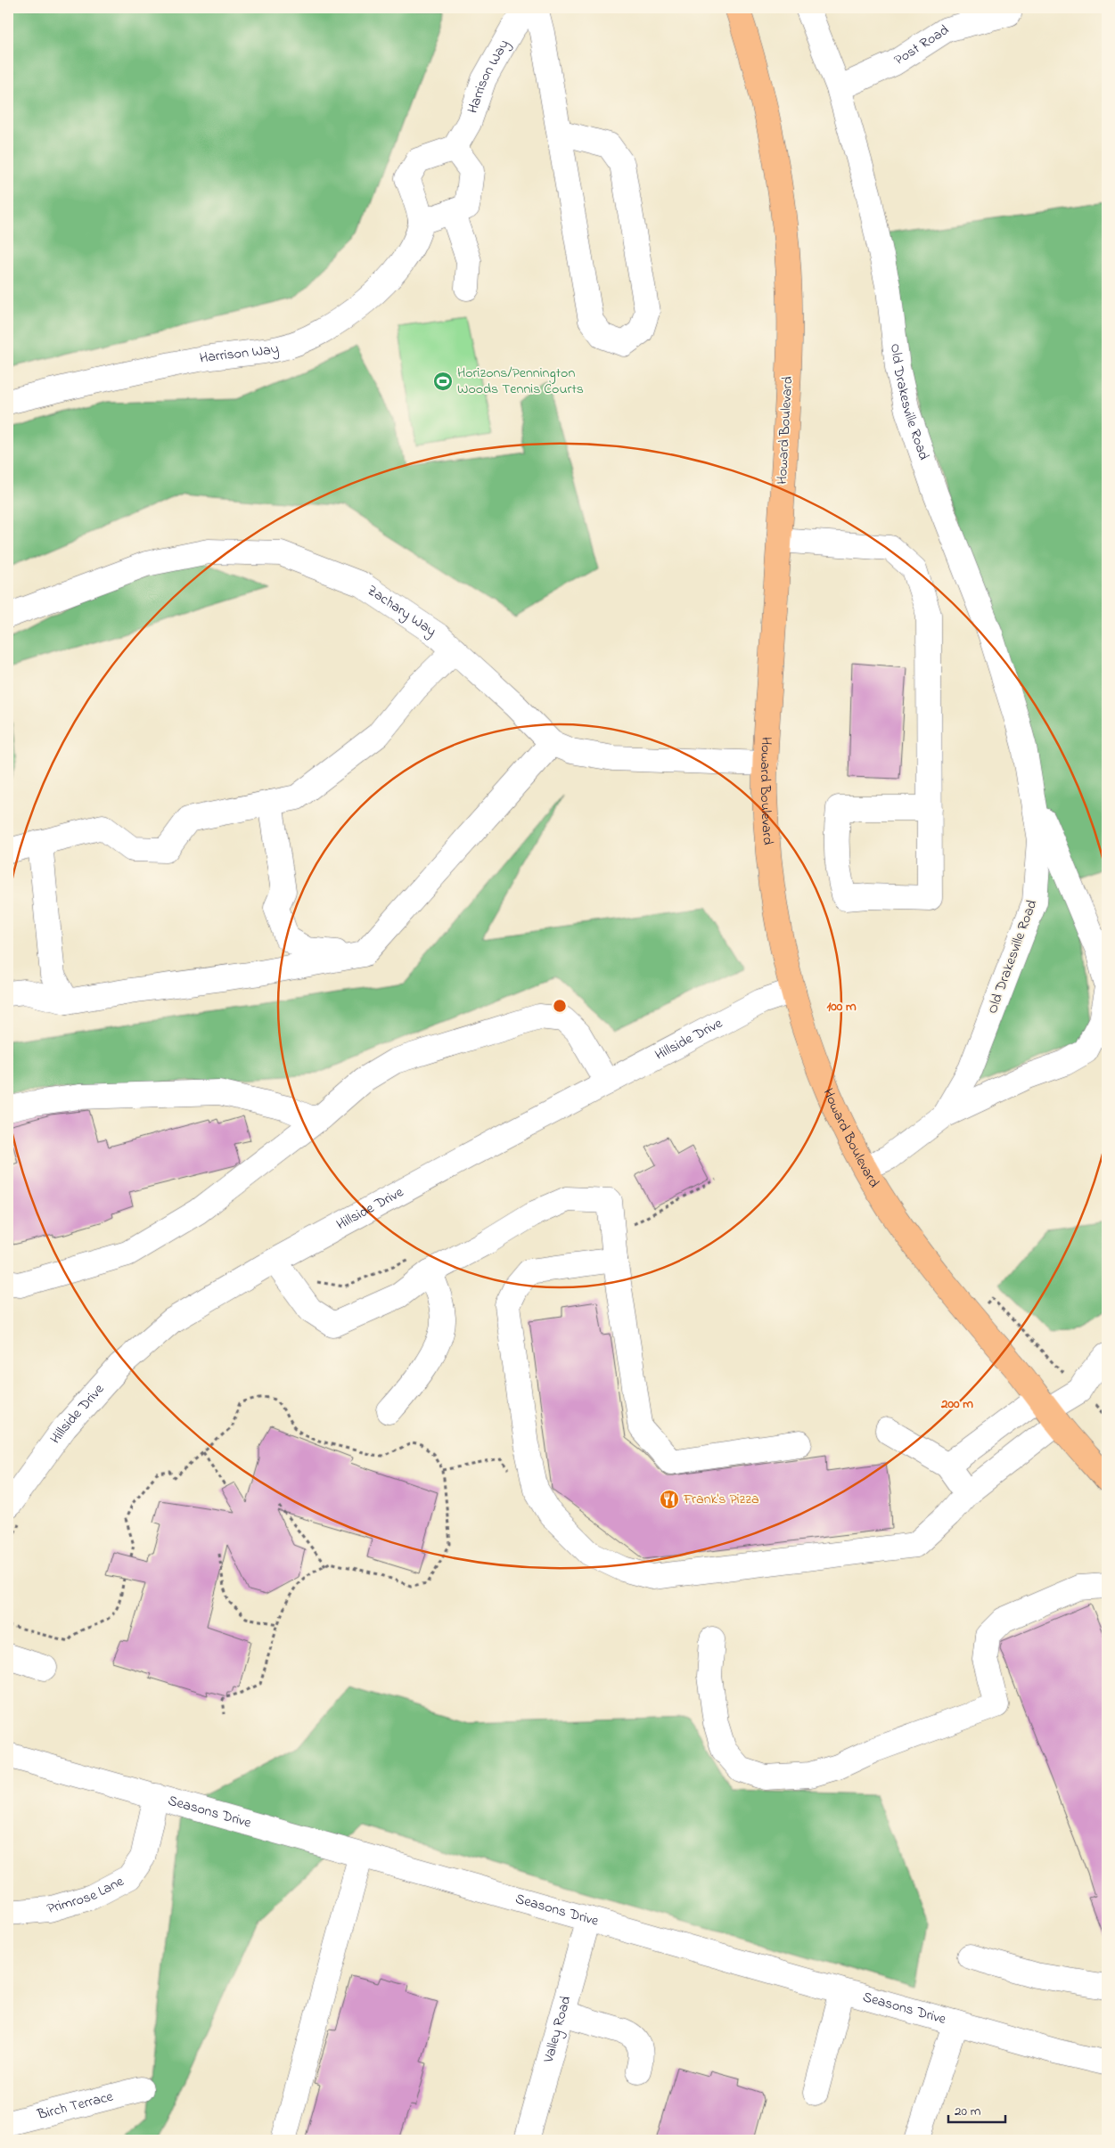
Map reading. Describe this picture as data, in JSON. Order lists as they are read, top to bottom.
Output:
{
  "streets": {
    "main road": ["Howard Boulevard"],
    "street": [
      "Post Road",
      "Harrison Way",
      "Old Drakesville Road",
      "Zachary Way",
      "Hillside Drive",
      "Seasons Drive",
      "Primrose Lane",
      "Valley Road",
      "Birch Terrace"
    ]
  },
  "crossings": [
    ["Post Road", "Old Drakesville Road"],
    ["Old Drakesville Road", "Howard Boulevard"],
    ["Howard Boulevard", "Zachary Way"],
    ["Howard Boulevard", "Hillside Drive"],
    ["Seasons Drive", "Primrose Lane"],
    ["Seasons Drive", "Valley Road"]
  ],
  "places": {
    "sports": ["Horizons/Pennington Woods Tennis Courts"],
    "restaurant": ["Frank's Pizza"]
  },
  "scale_bar": "20 m",
  "rings": ["100 m", "200 m"]
}
